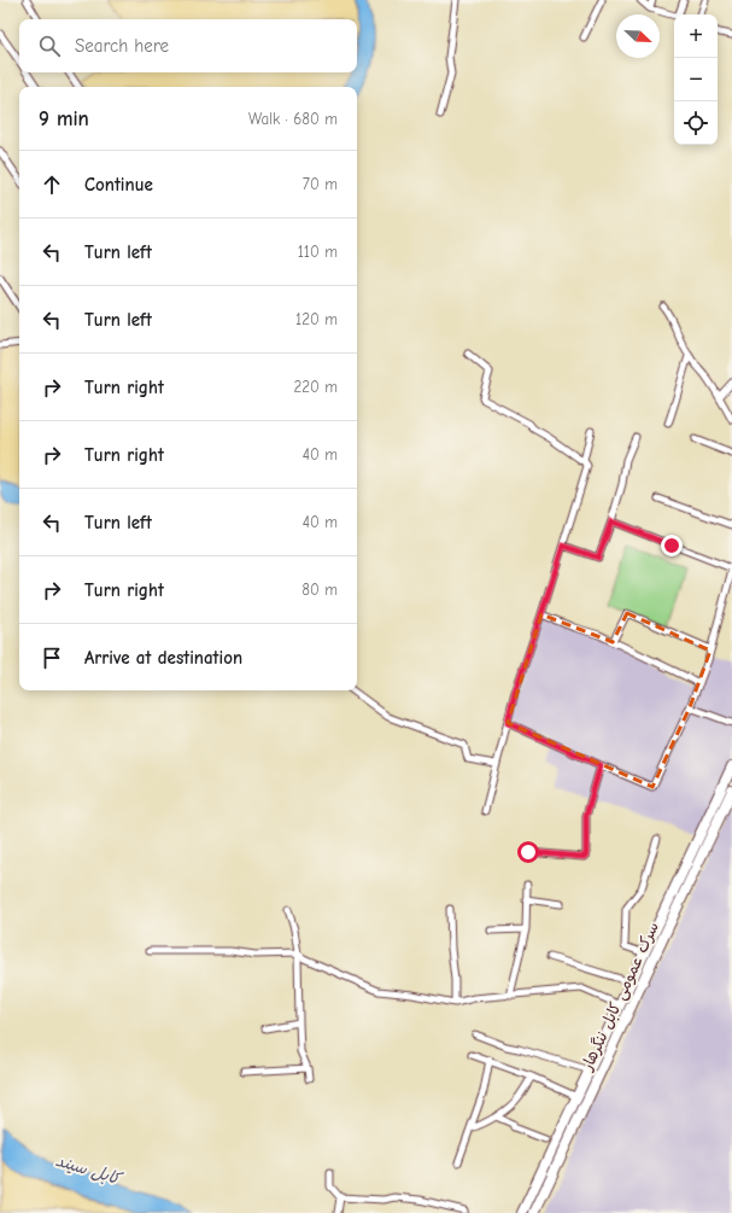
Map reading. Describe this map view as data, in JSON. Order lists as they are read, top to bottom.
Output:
{
  "streets": {
    "highway": ["سرک عمومی کابل ننگرهار"]
  },
  "water": ["کابل سيند"],
  "north": "bottom right",
  "page": {
    "map_buttons": ["+", "−"],
    "search": "Search here",
    "heading": ["9 min", "Walk · 680 m"],
    "list": [
      ["Continue", "70 m"],
      ["Turn left", "110 m"],
      ["Turn left", "120 m"],
      ["Turn right", "220 m"],
      ["Turn right", "40 m"],
      ["Turn left", "40 m"],
      ["Turn right", "80 m"],
      "Arrive at destination"
    ]
  }
}
